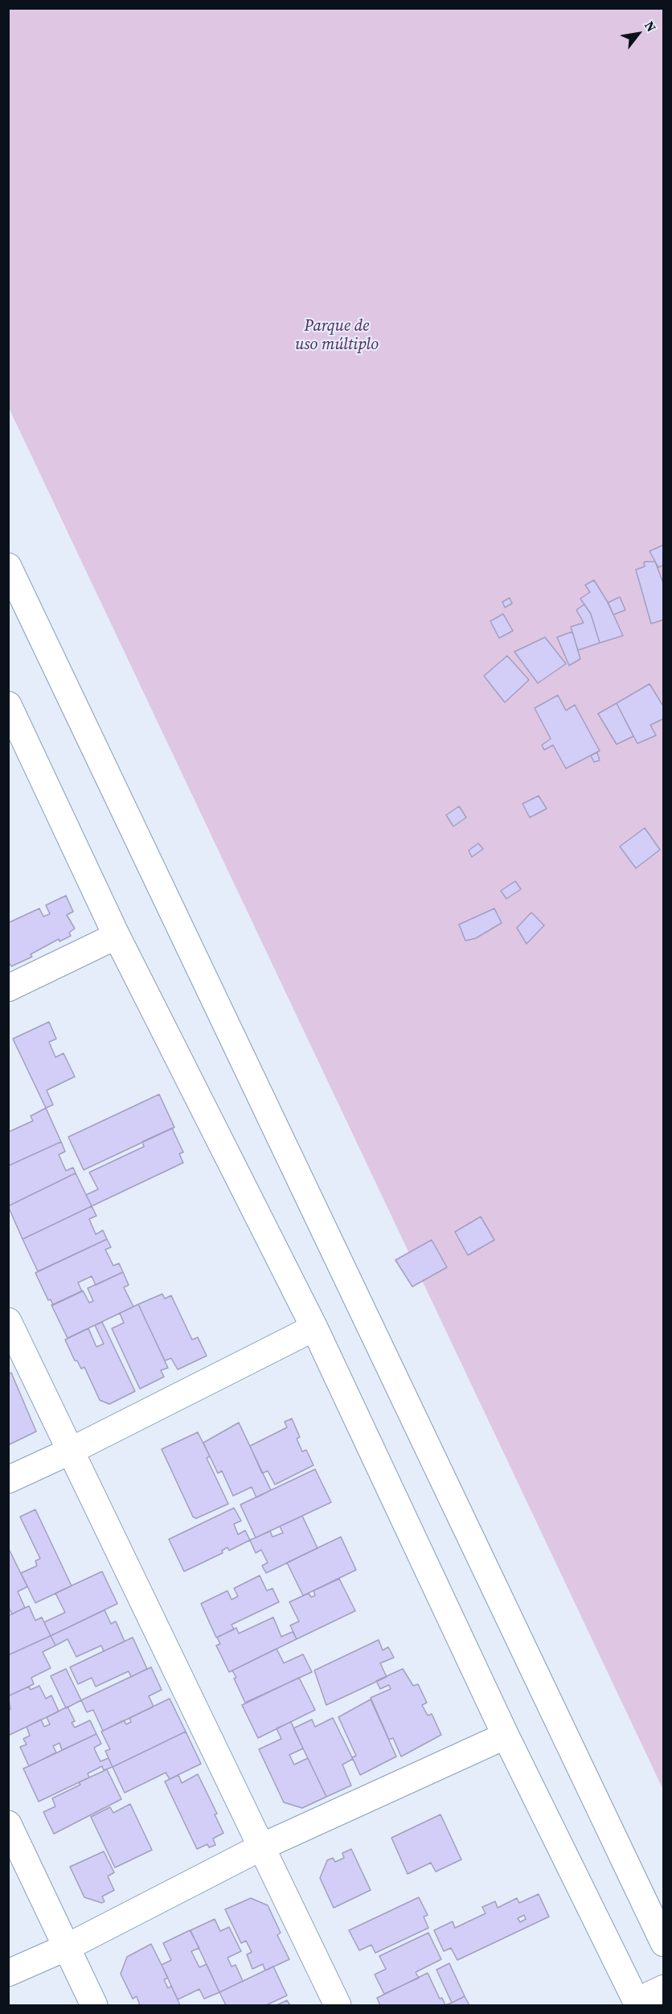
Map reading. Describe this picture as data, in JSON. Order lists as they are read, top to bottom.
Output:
{
  "parks": ["Parque de uso múltiplo"],
  "north": "top right"
}
